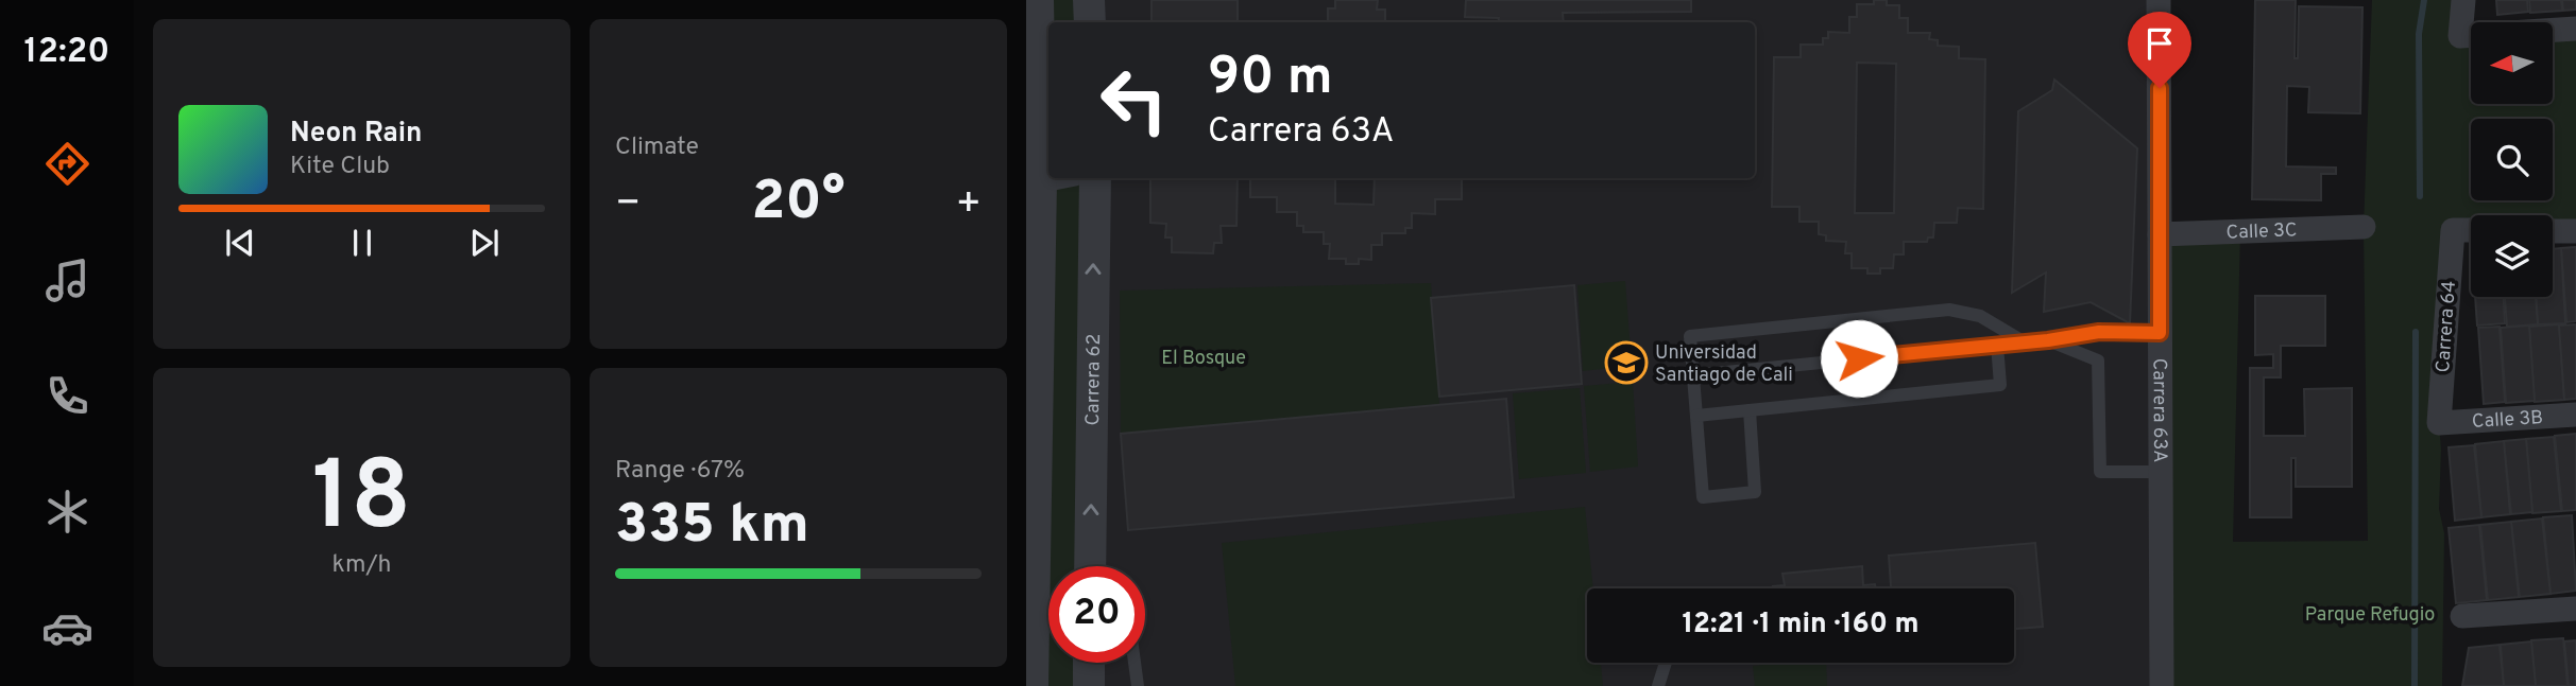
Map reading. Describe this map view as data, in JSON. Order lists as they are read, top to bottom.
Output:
{
  "streets": {
    "street": [
      "Calle 3C",
      "Carrera 64",
      "Carrera 62",
      "Carrera 63A",
      "Calle 3B"
    ]
  },
  "crossings": [
    ["Calle 3C", "Carrera 63A"],
    ["Carrera 64", "Calle 3B"]
  ],
  "parks": ["El Bosque", "Parque Refugio"],
  "places": {
    "school or university": ["Universidad Santiago de Cali"]
  },
  "north": "left",
  "page": {
    "tabs": "12:20",
    "tile": [
      "Climate",
      ["18", "km/h"],
      ["Range · 67%", "335 km"]
    ],
    "turn": ["90 m", "Carrera 63A"],
    "song": ["Neon Rain", "Kite Club"],
    "heat": ["−", "20°", "+"],
    "limit": "20",
    "trip": "12:21 · 1 min · 160 m"
  }
}
